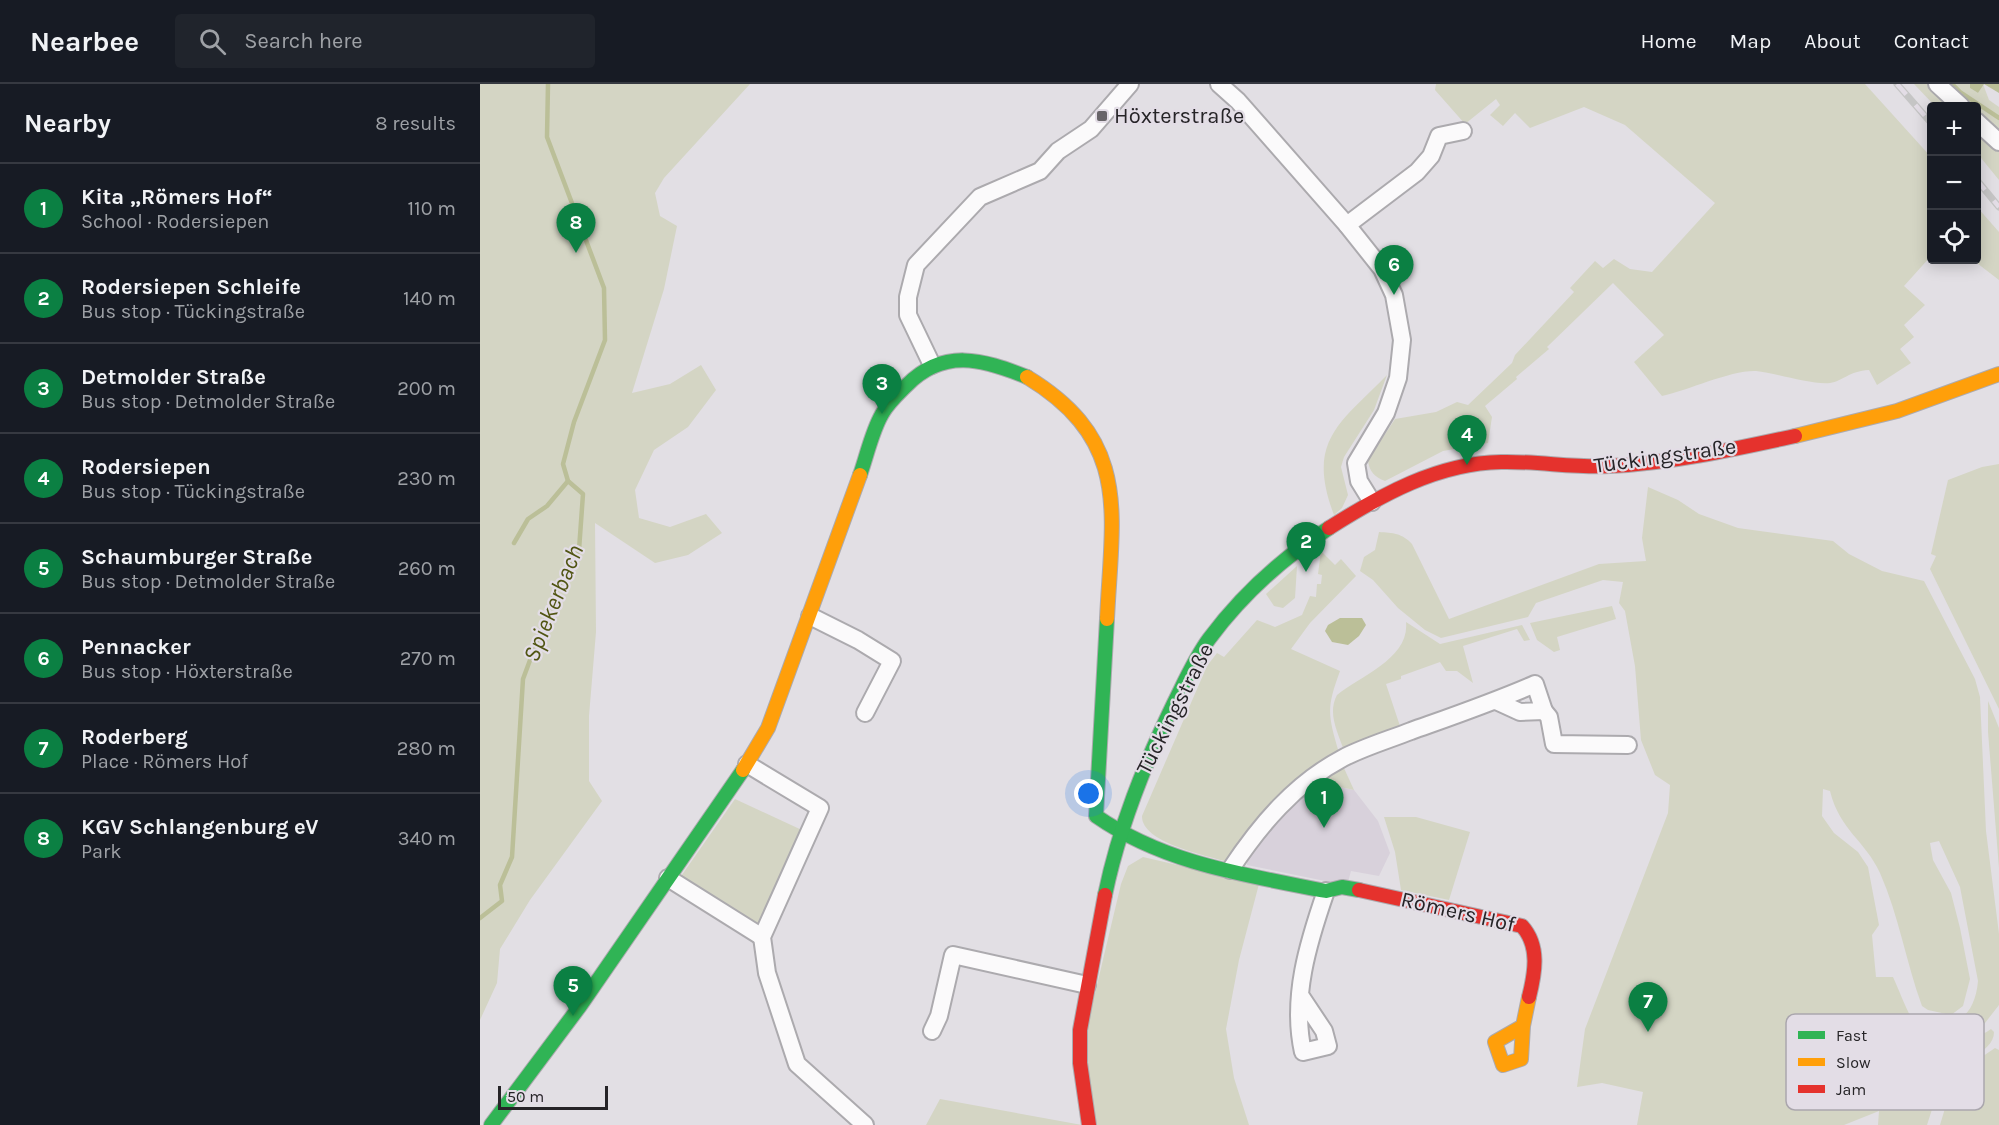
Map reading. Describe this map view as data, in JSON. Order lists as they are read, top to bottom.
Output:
{
  "streets": {
    "street": ["Tückingstraße", "Römers Hof"]
  },
  "crossings": [
    ["Tückingstraße", "Römers Hof"]
  ],
  "water": ["Spiekerbach"],
  "places": {
    "transit": ["Höxterstraße"]
  },
  "legend": ["Fast", "Slow", "Jam"],
  "scale_bar": "50 m",
  "page": {
    "header": "Nearbee",
    "search": "Search here",
    "nav": [
      "Home",
      "Map",
      "About",
      "Contact"
    ],
    "heading": ["Nearby", "8 results"],
    "map_buttons": ["+", "−"],
    "list": [
      {
        "mark": "1",
        "name": "Kita „Römers Hof“",
        "note": "School · Rodersiepen",
        "value": "110 m"
      },
      {
        "mark": "2",
        "name": "Rodersiepen Schleife",
        "note": "Bus stop · Tückingstraße",
        "value": "140 m"
      },
      {
        "mark": "3",
        "name": "Detmolder Straße",
        "note": "Bus stop · Detmolder Straße",
        "value": "200 m"
      },
      {
        "mark": "4",
        "name": "Rodersiepen",
        "note": "Bus stop · Tückingstraße",
        "value": "230 m"
      },
      {
        "mark": "5",
        "name": "Schaumburger Straße",
        "note": "Bus stop · Detmolder Straße",
        "value": "260 m"
      },
      {
        "mark": "6",
        "name": "Pennacker",
        "note": "Bus stop · Höxterstraße",
        "value": "270 m"
      },
      {
        "mark": "7",
        "name": "Roderberg",
        "note": "Place · Römers Hof",
        "value": "280 m"
      },
      {
        "mark": "8",
        "name": "KGV Schlangenburg eV",
        "note": "Park",
        "value": "340 m"
      }
    ],
    "pins": [
      "8",
      "6",
      "3",
      "4",
      "2",
      "1",
      "5",
      "7"
    ],
    "scale": "50 m"
  }
}
